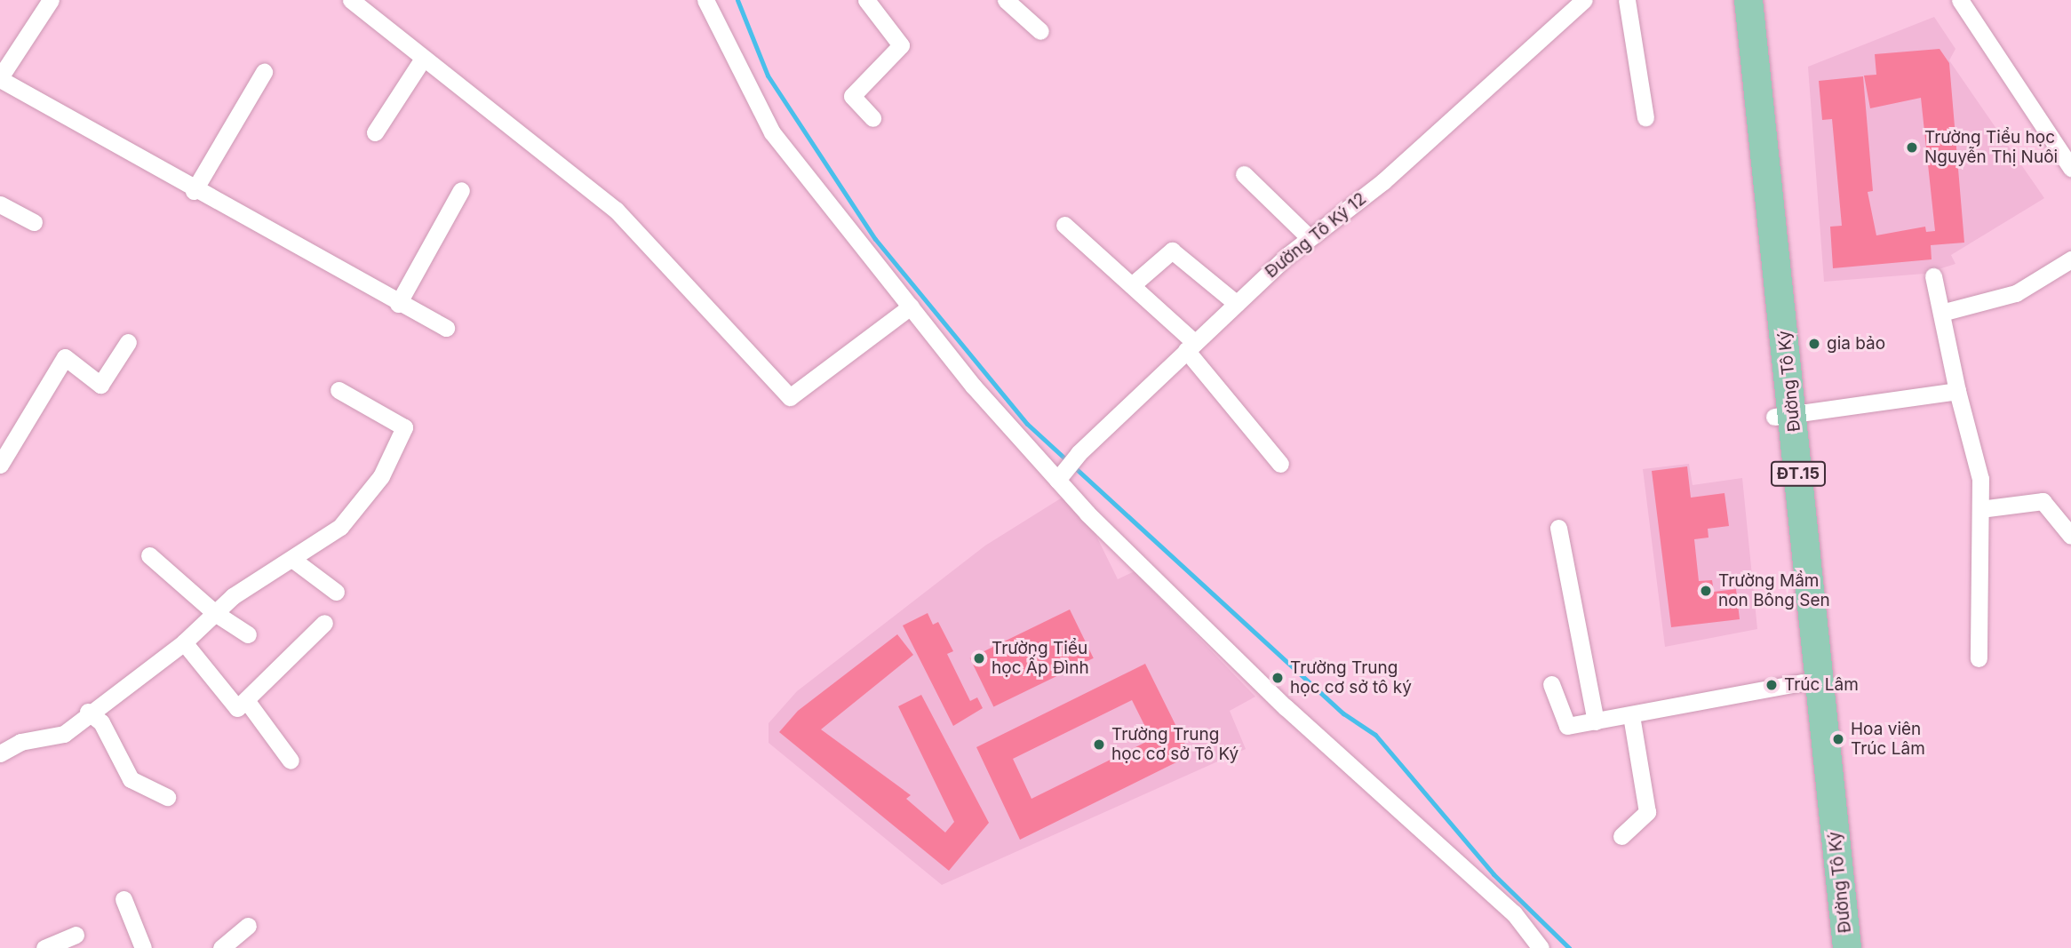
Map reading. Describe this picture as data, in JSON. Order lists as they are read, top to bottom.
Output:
{
  "streets": {
    "main road": ["Đường Tô Ký", "ĐT.15"],
    "street": ["Đường Tô Ký 12"]
  },
  "places": [
    "Trường Tiểu học Nguyễn Thị Nuôi",
    "gia bảo",
    "Trường Mầm non Bông Sen",
    "Trường Tiểu học Ấp Đình",
    "Trường Trung học cơ sở tô ký",
    "Trúc Lâm",
    "Hoa viên Trúc Lâm",
    "Trường Trung học cơ sở Tô Ký"
  ]
}
